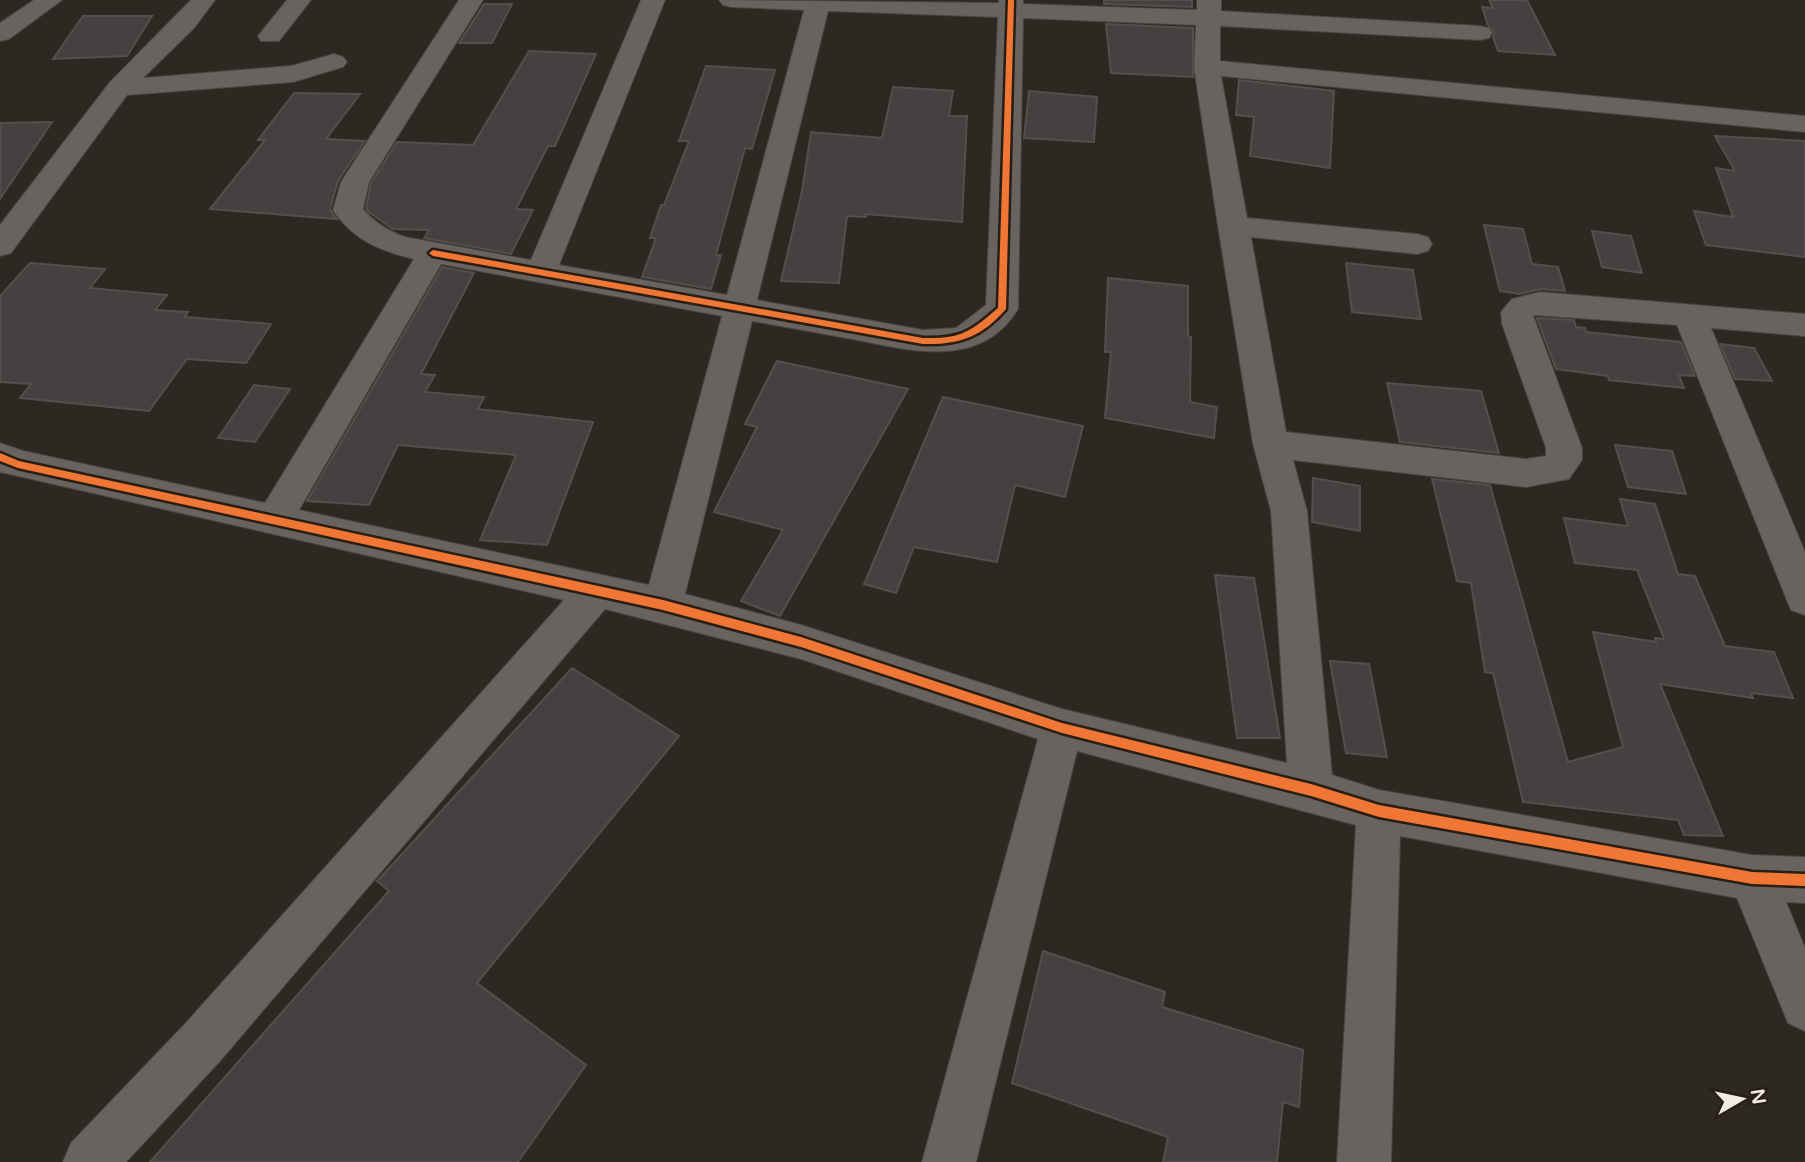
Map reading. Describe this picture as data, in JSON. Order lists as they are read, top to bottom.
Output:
{
  "north": "right"
}
